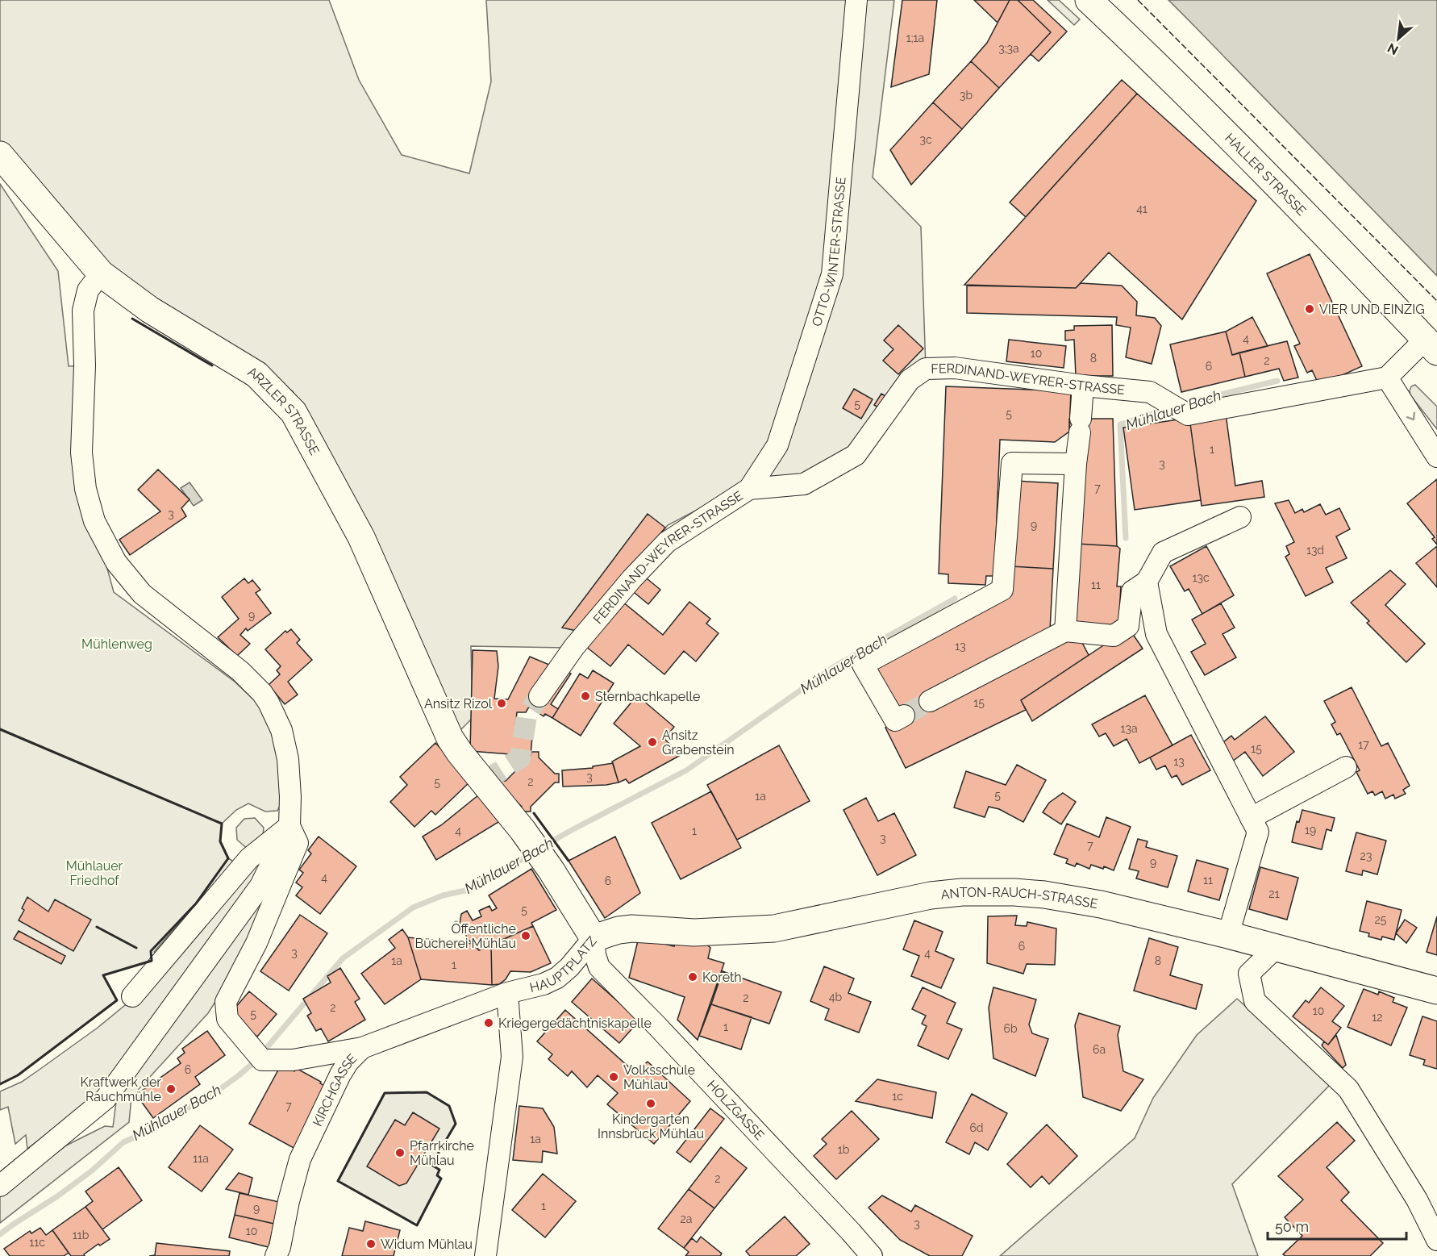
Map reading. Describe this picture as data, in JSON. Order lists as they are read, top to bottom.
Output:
{
  "streets": {
    "main road": [
      "HALLER STRASSE",
      "ARZLER STRASSE",
      "ANTON-RAUCH-STRASSE",
      "HAUPTPLATZ"
    ],
    "street": [
      "OTTO-WINTER-STRASSE",
      "FERDINAND-WEYRER-STRASSE",
      "KIRCHGASSE",
      "HOLZGASSE"
    ]
  },
  "crossings": [
    ["OTTO-WINTER-STRASSE", "FERDINAND-WEYRER-STRASSE"],
    ["ARZLER STRASSE", "HAUPTPLATZ"],
    ["ANTON-RAUCH-STRASSE", "HAUPTPLATZ"],
    ["ANTON-RAUCH-STRASSE", "HOLZGASSE"],
    ["HAUPTPLATZ", "KIRCHGASSE"],
    ["HAUPTPLATZ", "HOLZGASSE"]
  ],
  "water": ["Mühlauer Bach"],
  "parks": ["Mühlenweg", "Mühlauer Friedhof"],
  "places": [
    "VIER UND EINZIG",
    "Sternbachkapelle",
    "Ansitz Rizol",
    "Ansitz Grabenstein",
    "Öffentliche Bücherei Mühlau",
    "Koreth",
    "Kriegergedächtniskapelle",
    "Volksschule Mühlau",
    "Kraftwerk der Rauchmühle",
    "Kindergarten Innsbruck Mühlau",
    "Pfarrkirche Mühlau",
    "Widum Mühlau"
  ],
  "house_numbers": [
    "1;1a",
    "3;3a",
    "3b",
    "3c",
    "41",
    "4",
    "10",
    "8",
    "2",
    "6",
    "5",
    "5",
    "1",
    "3",
    "7",
    "3",
    "9",
    "13d",
    "13c",
    "11",
    "9",
    "13",
    "15",
    "13a",
    "17",
    "15",
    "13",
    "3",
    "2",
    "5",
    "5",
    "1a",
    "19",
    "4",
    "1",
    "3",
    "7",
    "23",
    "9",
    "4",
    "11",
    "6",
    "21",
    "5",
    "25",
    "6",
    "3",
    "4",
    "1a",
    "8",
    "1",
    "4b",
    "2",
    "2",
    "10",
    "5",
    "12",
    "1",
    "6b",
    "6a",
    "6",
    "1c",
    "7",
    "6d",
    "1a",
    "1b",
    "11a",
    "2",
    "1",
    "9",
    "2a",
    "3",
    "10",
    "11b",
    "11c"
  ],
  "scale_bar": "50 m",
  "north": "bottom left"
}
